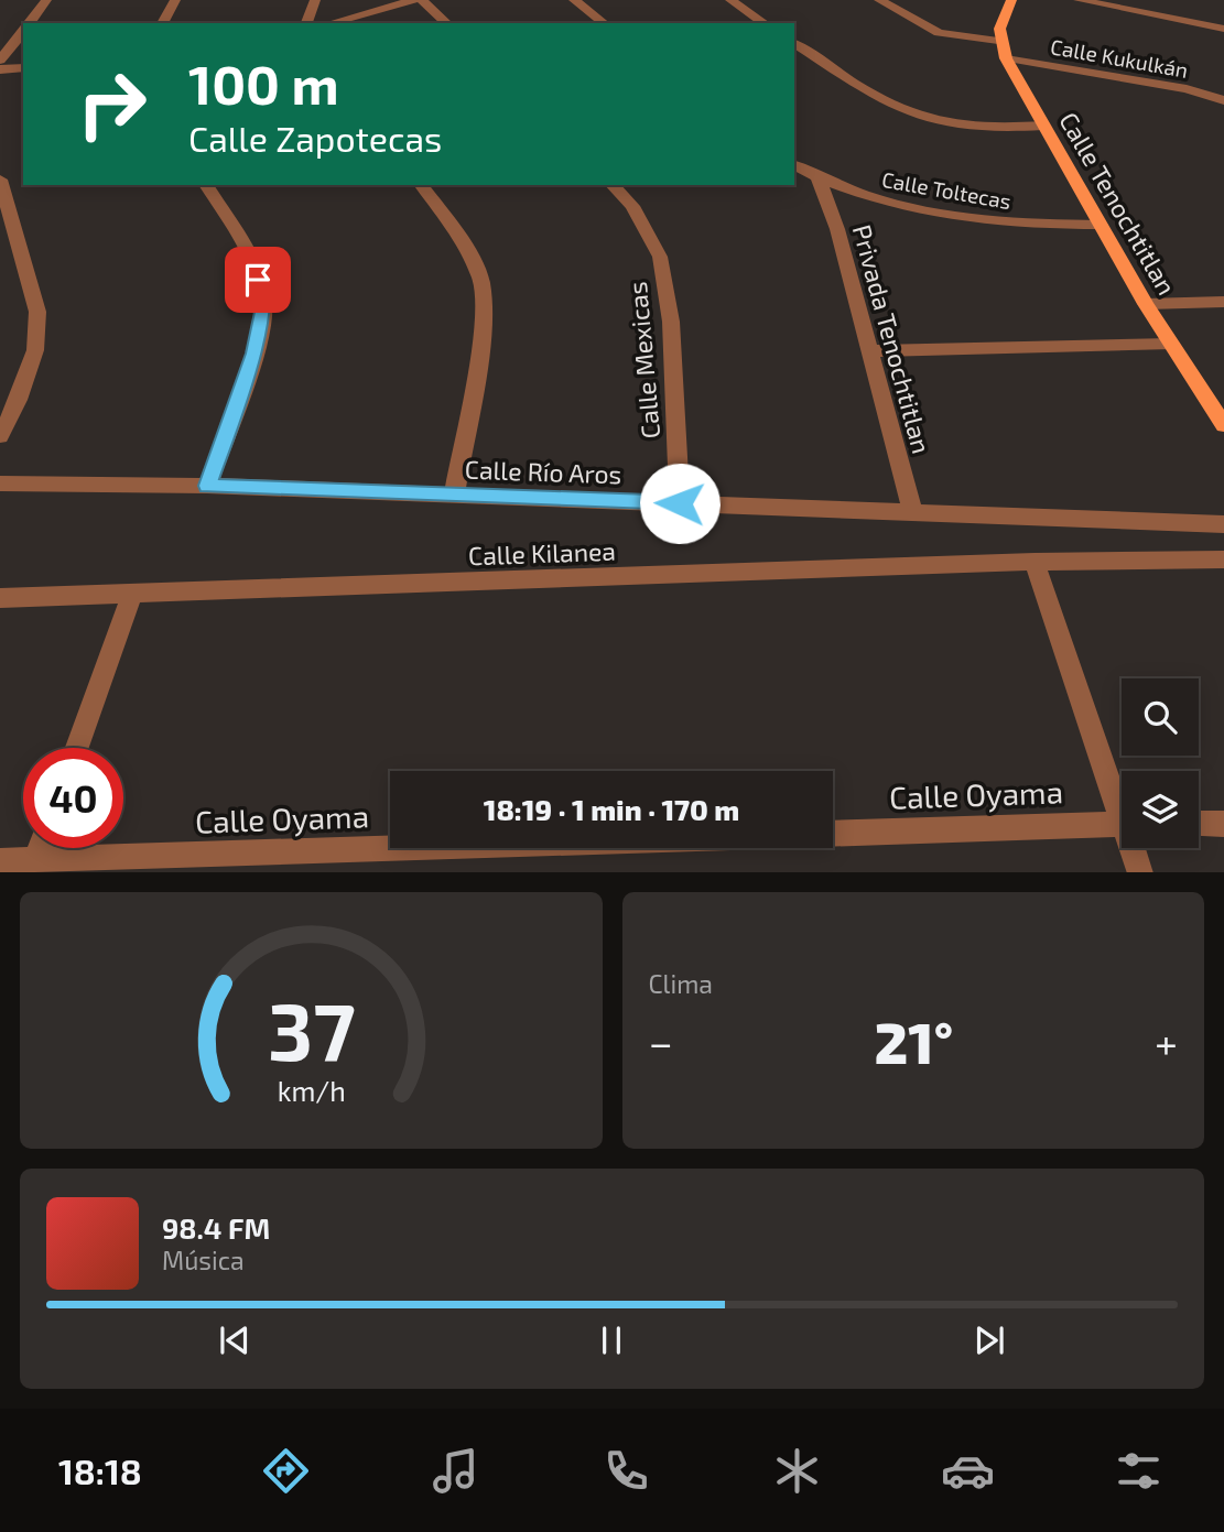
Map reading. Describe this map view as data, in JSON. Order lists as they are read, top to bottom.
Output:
{
  "streets": {
    "main road": ["Calle Tenochtitlan"],
    "street": [
      "Calle Kukulkán",
      "Calle Toltecas",
      "Privada Tenochtitlan",
      "Calle Mexicas",
      "Calle Río Aros",
      "Calle Kilanea",
      "Calle Oyama"
    ]
  },
  "crossings": [
    ["Calle Kukulkán", "Calle Tenochtitlan"],
    ["Calle Toltecas", "Calle Tenochtitlan"],
    ["Calle Toltecas", "Privada Tenochtitlan"],
    ["Privada Tenochtitlan", "Calle Río Aros"],
    ["Calle Mexicas", "Calle Río Aros"]
  ],
  "page": {
    "turn": ["100 m", "Calle Zapotecas"],
    "limit": "40",
    "trip": "18:19 · 1 min · 170 m",
    "tile": "Clima",
    "heat": ["−", "21°", "+"],
    "song": ["98.4 FM", "Música"],
    "tabs": "18:18",
    "gauge": ["37", "km/h"]
  }
}
